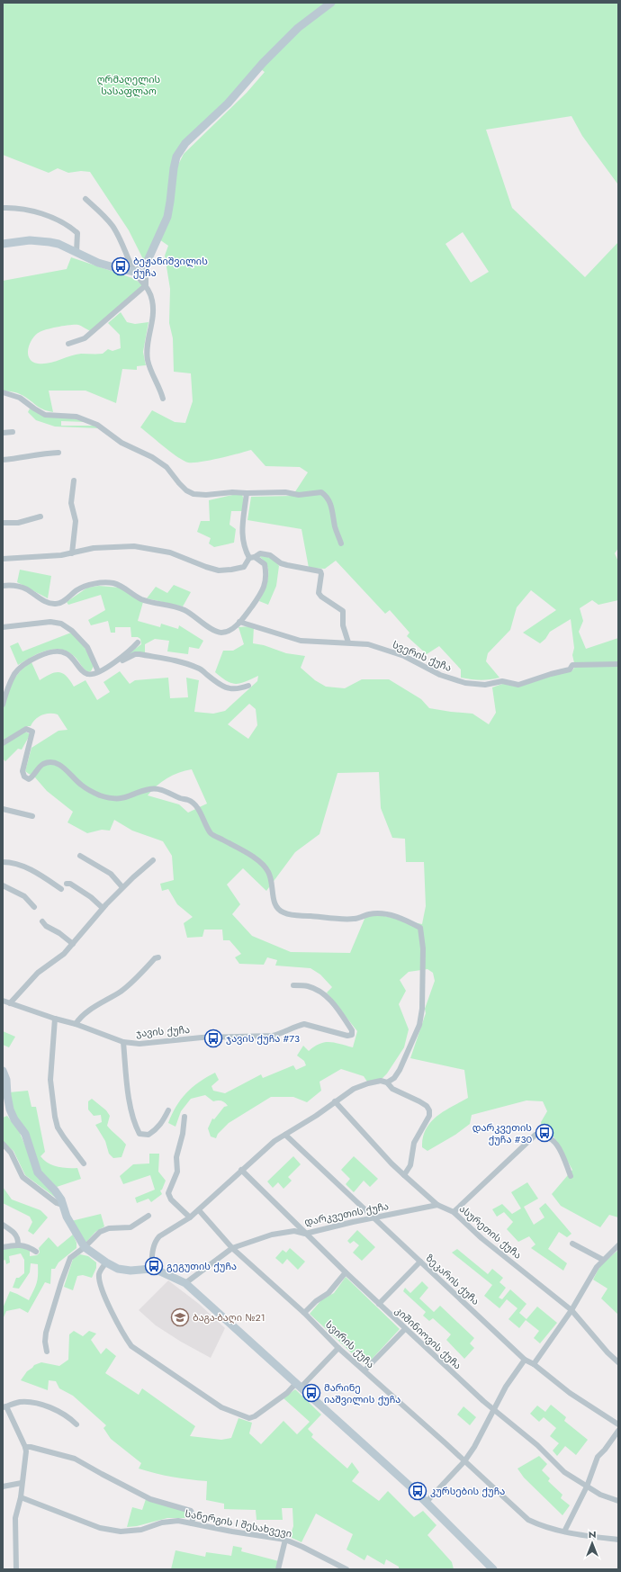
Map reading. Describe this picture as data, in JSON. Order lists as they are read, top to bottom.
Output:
{
  "streets": {
    "street": [
      "სვერის ქუჩა",
      "ჯავის ქუჩა",
      "დარკვეთის ქუჩა",
      "ასურეთის ქუჩა",
      "ზეკარის ქუჩა",
      "კიშინიოვის ქუჩა",
      "სვირის ქუჩა",
      "სანერგის I შესახვევი"
    ]
  },
  "crossings": [
    ["დარკვეთის ქუჩა", "ასურეთის ქუჩა"],
    ["დარკვეთის ქუჩა", "ზეკარის ქუჩა"],
    ["დარკვეთის ქუჩა", "კიშინიოვის ქუჩა"],
    ["დარკვეთის ქუჩა", "სვირის ქუჩა"]
  ],
  "parks": ["ღრმაღელის სასაფლაო"],
  "places": {
    "bus stop": [
      "ბეჟანიშვილის ქუჩა",
      "ჯავის ქუჩა #73",
      "დარკვეთის ქუჩა #30",
      "გეგუთის ქუჩა",
      "მარინე იაშვილის ქუჩა",
      "კურსების ქუჩა"
    ],
    "school or university": ["ბაგა-ბაღი №21"]
  },
  "north": "top"
}
